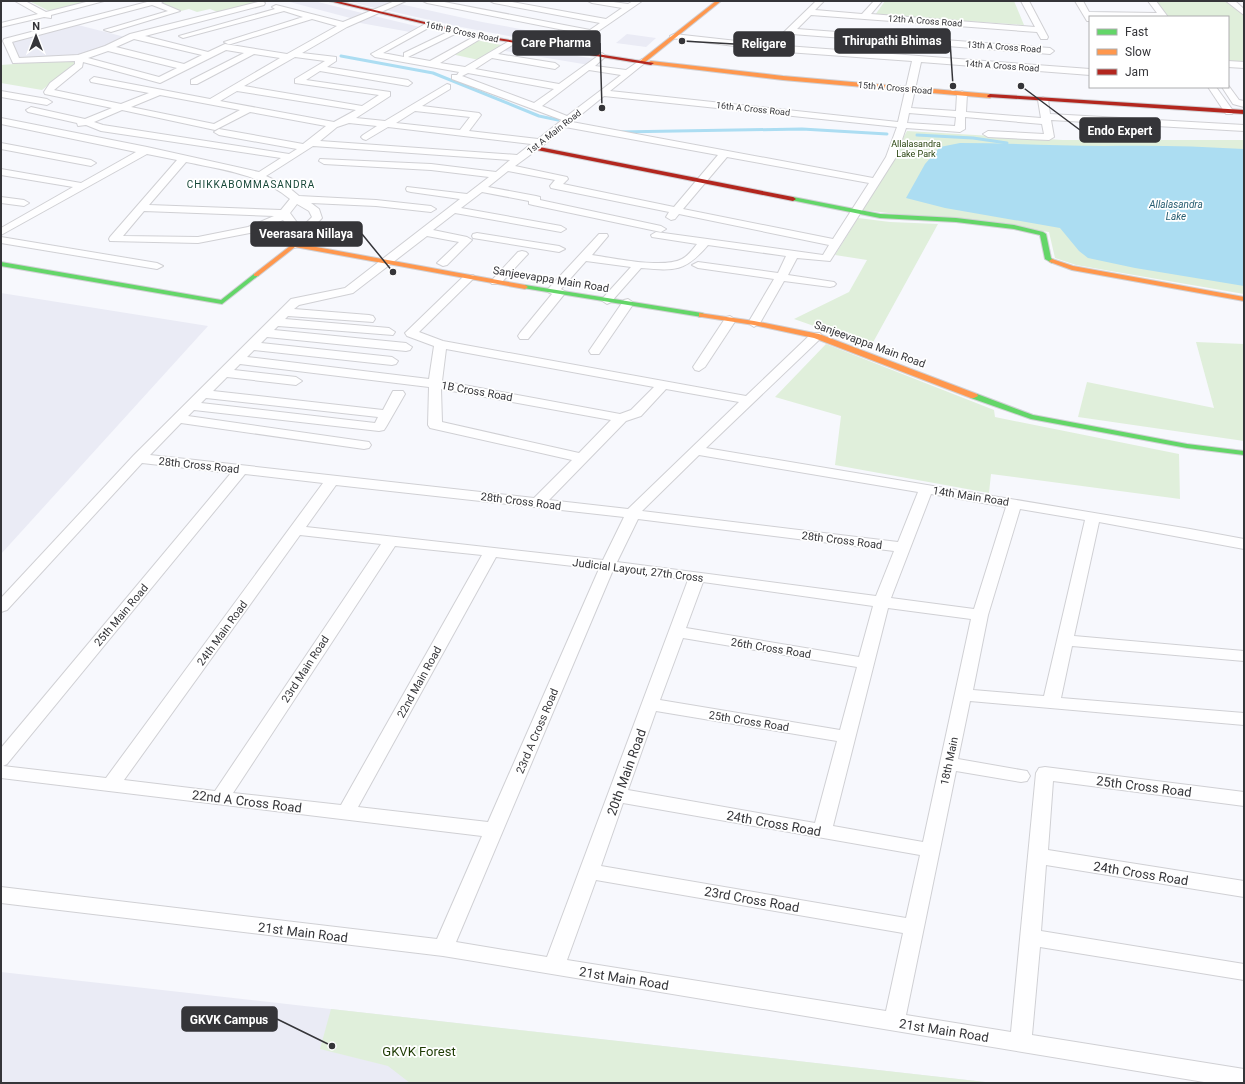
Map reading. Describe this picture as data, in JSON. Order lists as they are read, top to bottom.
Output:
{
  "streets": {
    "street": [
      "12th A Cross Road",
      "16th B Cross Road",
      "13th A Cross Road",
      "14th A Cross Road",
      "15th A Cross Road",
      "16th A Cross Road",
      "1st A Main Road",
      "Sanjeevappa Main Road",
      "1B Cross Road",
      "28th Cross Road",
      "14th Main Road",
      "Judicial Layout, 27th Cross",
      "25th Main Road",
      "24th Main Road",
      "26th Cross Road",
      "23rd Main Road",
      "22nd Main Road",
      "25th Cross Road",
      "23rd A Cross Road",
      "18th Main",
      "20th Main Road",
      "22nd A Cross Road",
      "24th Cross Road",
      "23rd Cross Road",
      "21st Main Road"
    ]
  },
  "crossings": [
    ["16th B Cross Road", "15th A Cross Road"],
    ["16th B Cross Road", "1st A Main Road"],
    ["14th A Cross Road", "1st A Main Road"],
    ["15th A Cross Road", "1st A Main Road"],
    ["16th A Cross Road", "1st A Main Road"],
    ["1st A Main Road", "Sanjeevappa Main Road"],
    ["1st A Main Road", "28th Cross Road"],
    ["Sanjeevappa Main Road", "23rd A Cross Road"],
    ["28th Cross Road", "25th Main Road"],
    ["28th Cross Road", "24th Main Road"],
    ["28th Cross Road", "23rd A Cross Road"],
    ["14th Main Road", "23rd A Cross Road"],
    ["14th Main Road", "18th Main"],
    ["Judicial Layout, 27th Cross", "24th Main Road"],
    ["Judicial Layout, 27th Cross", "23rd Main Road"],
    ["Judicial Layout, 27th Cross", "22nd Main Road"],
    ["Judicial Layout, 27th Cross", "23rd A Cross Road"],
    ["Judicial Layout, 27th Cross", "18th Main"],
    ["Judicial Layout, 27th Cross", "20th Main Road"],
    ["24th Main Road", "22nd A Cross Road"],
    ["26th Cross Road", "20th Main Road"],
    ["23rd Main Road", "22nd A Cross Road"],
    ["22nd Main Road", "22nd A Cross Road"],
    ["25th Cross Road", "20th Main Road"],
    ["25th Cross Road", "24th Cross Road"],
    ["23rd A Cross Road", "22nd A Cross Road"],
    ["23rd A Cross Road", "21st Main Road"],
    ["18th Main", "24th Cross Road"],
    ["18th Main", "23rd Cross Road"],
    ["18th Main", "21st Main Road"],
    ["20th Main Road", "24th Cross Road"],
    ["20th Main Road", "23rd Cross Road"],
    ["20th Main Road", "21st Main Road"]
  ],
  "districts": ["CHIKKABOMMASANDRA"],
  "water": ["Allalasandra Lake"],
  "parks": ["Allalasandra Lake Park", "GKVK Forest"],
  "places": [
    "Religare",
    "Thirupathi Bhimas",
    "Endo Expert",
    "Care Pharma",
    "Veerasara Nillaya",
    "GKVK Campus"
  ],
  "legend": ["Fast", "Slow", "Jam"],
  "north": "top"
}
